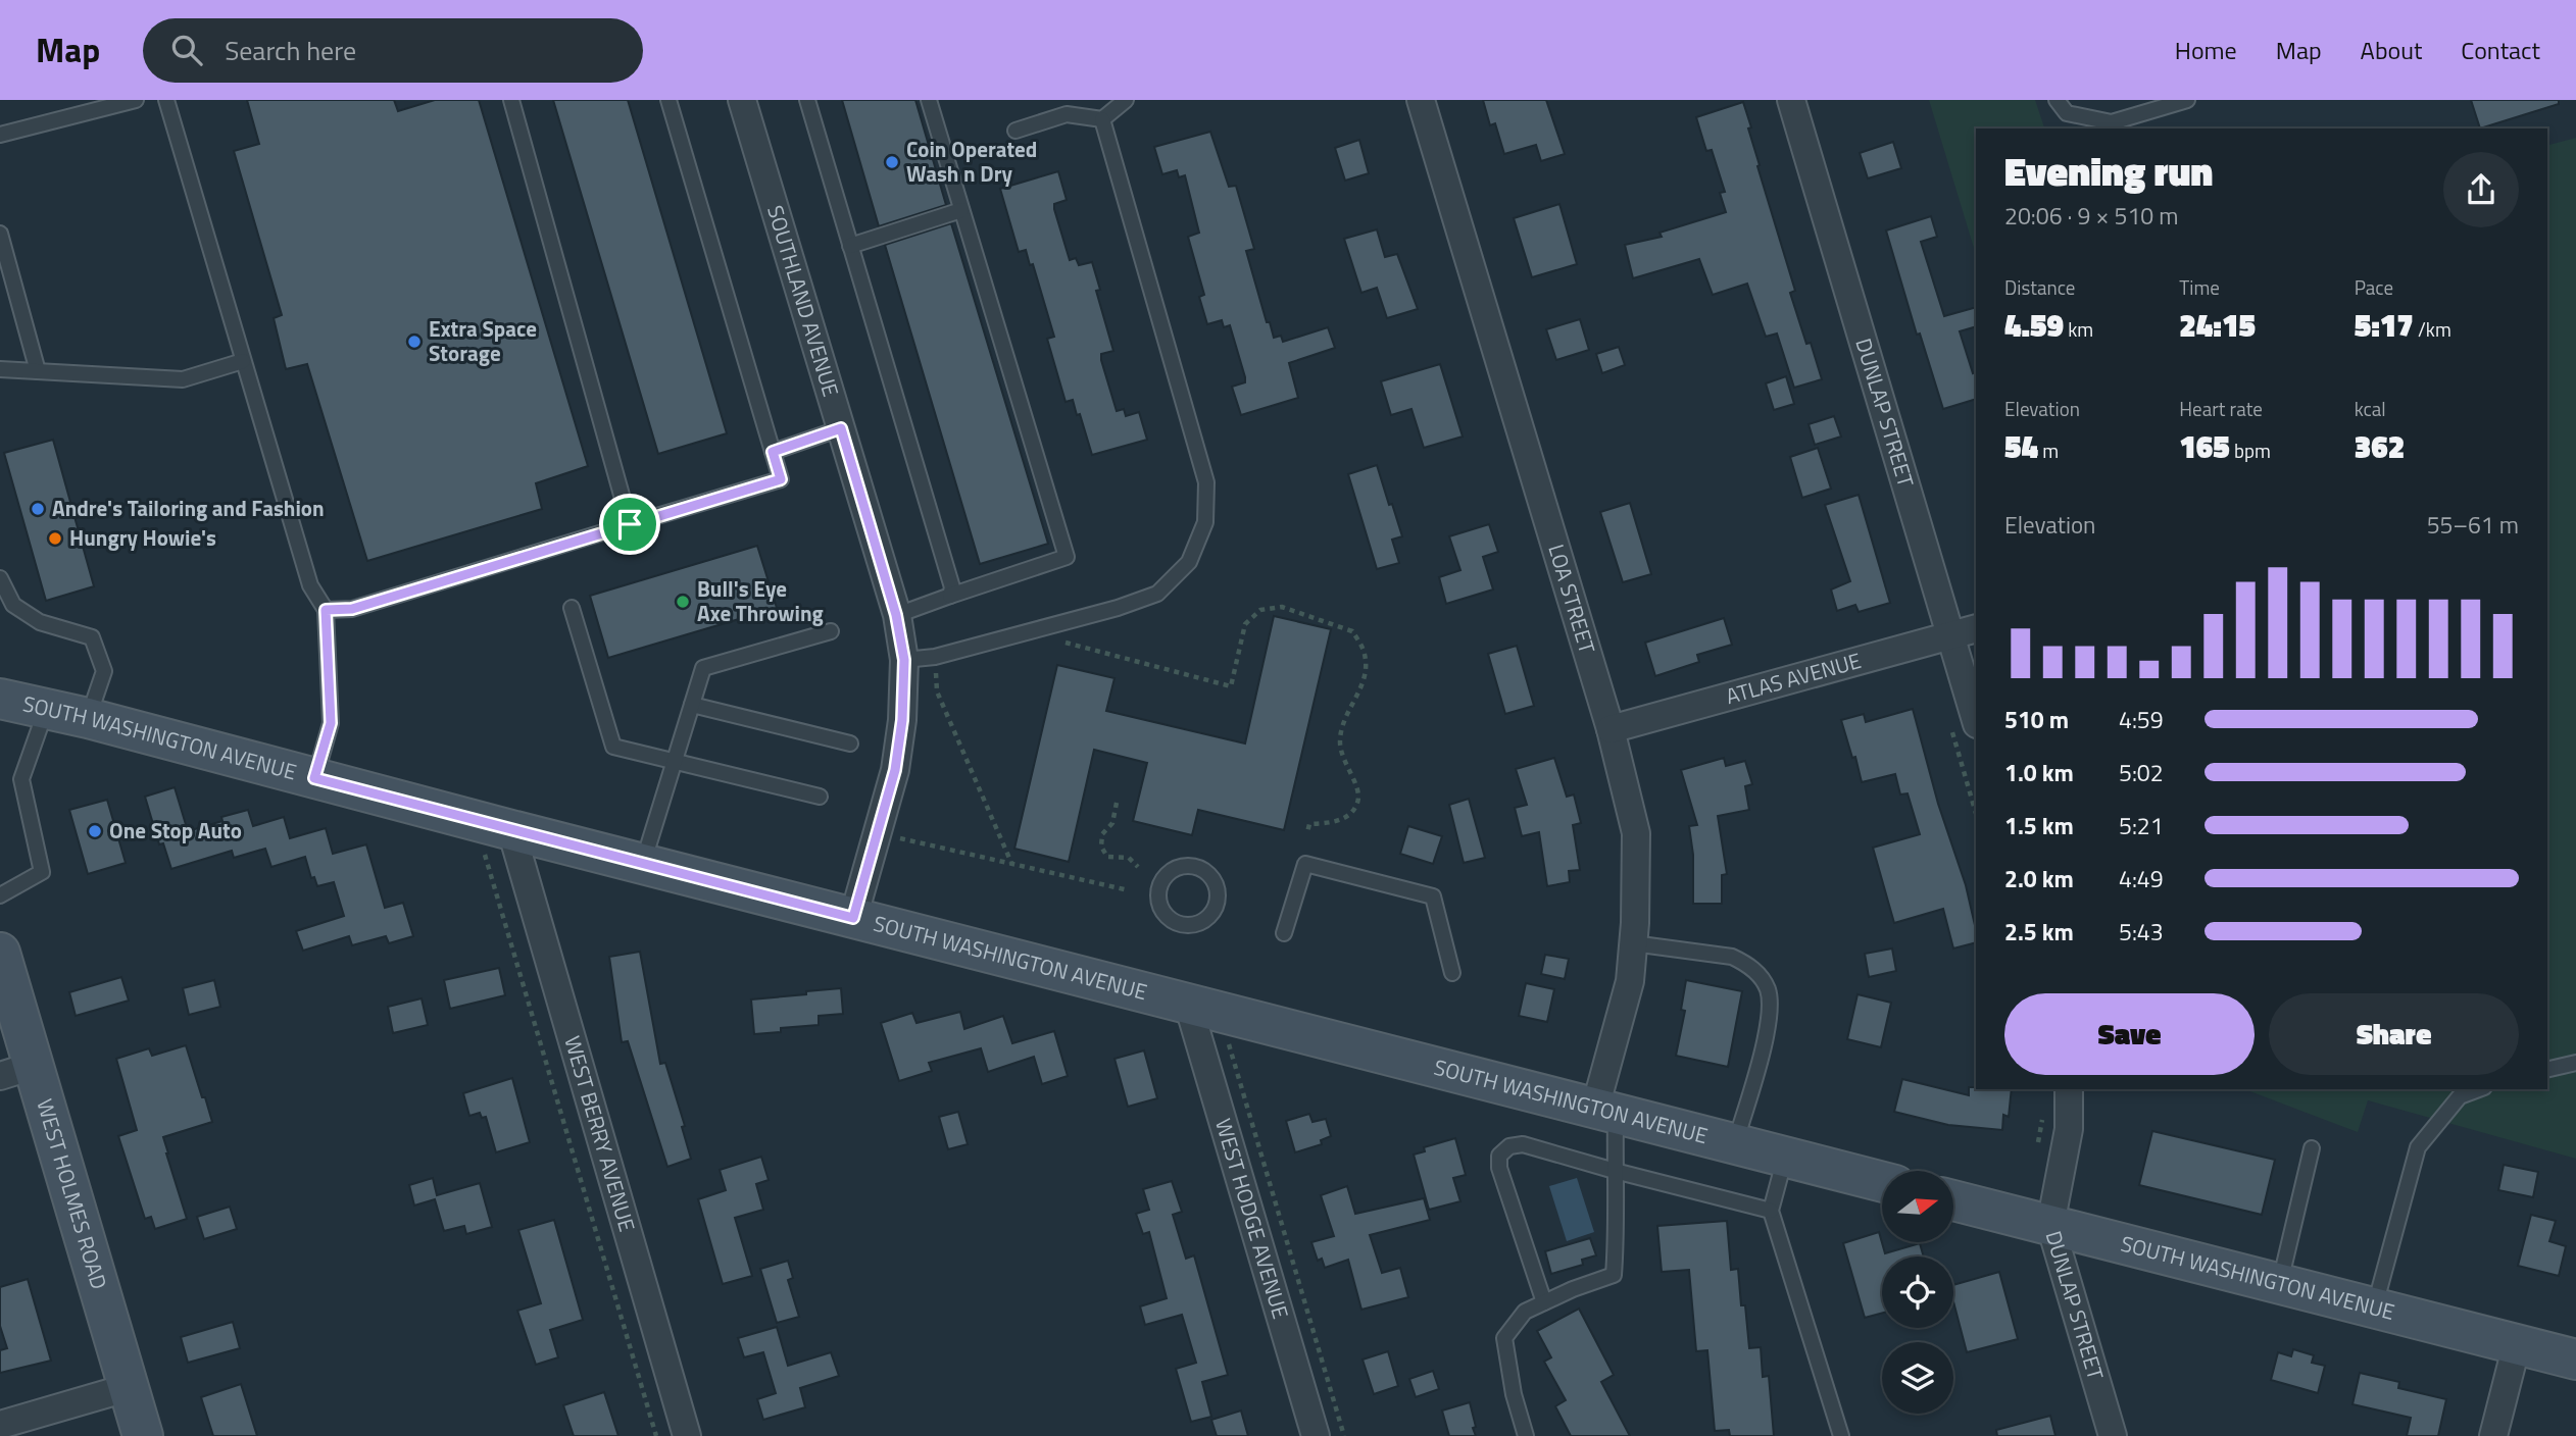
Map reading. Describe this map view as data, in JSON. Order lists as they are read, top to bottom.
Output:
{
  "streets": {
    "street": [
      "SOUTHLAND AVENUE",
      "DUNLAP STREET",
      "LOA STREET",
      "ATLAS AVENUE",
      "SOUTH WASHINGTON AVENUE",
      "WEST BERRY AVENUE",
      "WEST HOLMES ROAD",
      "WEST HODGE AVENUE"
    ]
  },
  "crossings": [
    ["SOUTHLAND AVENUE", "SOUTH WASHINGTON AVENUE"],
    ["DUNLAP STREET", "ATLAS AVENUE"],
    ["DUNLAP STREET", "SOUTH WASHINGTON AVENUE"],
    ["LOA STREET", "ATLAS AVENUE"],
    ["LOA STREET", "SOUTH WASHINGTON AVENUE"],
    ["SOUTH WASHINGTON AVENUE", "WEST BERRY AVENUE"],
    ["SOUTH WASHINGTON AVENUE", "WEST HODGE AVENUE"]
  ],
  "places": [
    "Coin Operated Wash n Dry",
    "Extra Space Storage",
    "Andre's Tailoring and Fashion",
    "Hungry Howie's",
    "Bull's Eye Axe Throwing",
    "One Stop Auto"
  ],
  "north": "right",
  "page": {
    "header": "Map",
    "search": "Search here",
    "nav": [
      "Home",
      "Map",
      "About",
      "Contact"
    ],
    "heading": ["Evening run", "20:06 · 9 × 510 m"],
    "stats": [
      ["Distance", "4.59 km"],
      ["Time", "24:15"],
      ["Pace", "5:17 /km"],
      ["Elevation", "54 m"],
      ["Heart rate", "165 bpm"],
      ["kcal", "362"]
    ],
    "chart": ["Elevation", "55–61 m"],
    "list": [
      {
        "name": "510 m",
        "note": "4:59"
      },
      {
        "name": "1.0 km",
        "note": "5:02"
      },
      {
        "name": "1.5 km",
        "note": "5:21"
      },
      {
        "name": "2.0 km",
        "note": "4:49"
      },
      {
        "name": "2.5 km",
        "note": "5:43"
      }
    ],
    "buttons": ["Save", "Share"]
  }
}
